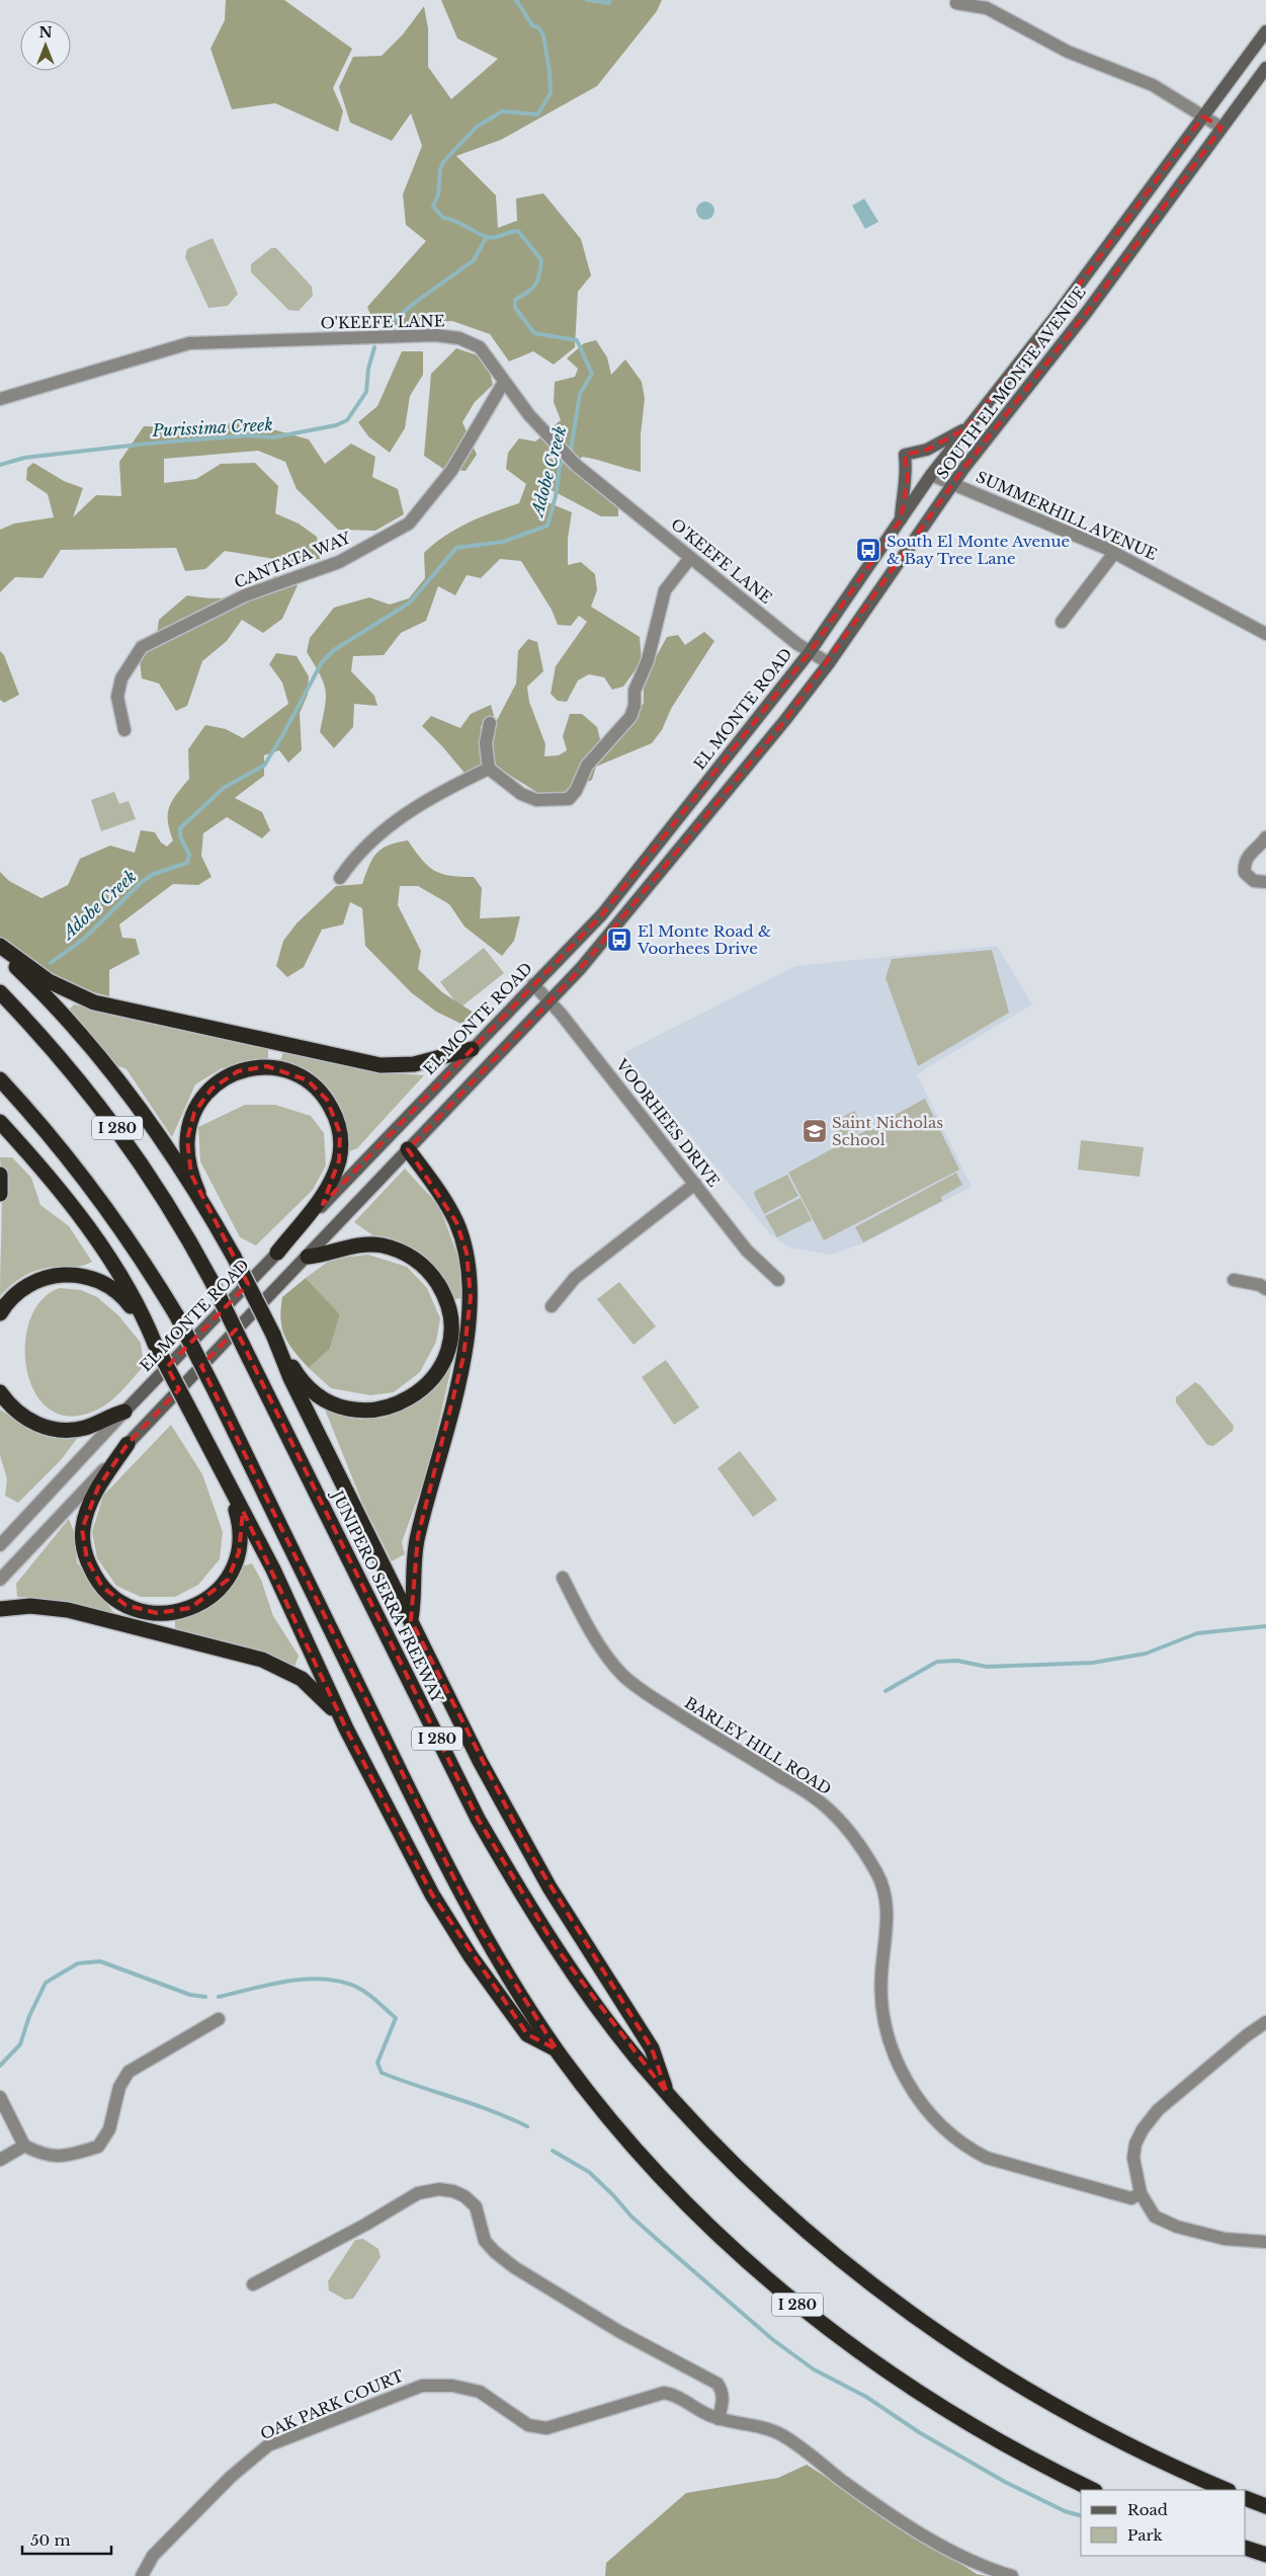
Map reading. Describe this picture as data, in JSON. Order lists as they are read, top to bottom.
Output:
{
  "streets": {
    "highway": ["I 280", "JUNIPERO SERRA FREEWAY"],
    "main road": ["SOUTH EL MONTE AVENUE", "EL MONTE ROAD"],
    "street": [
      "O'KEEFE LANE",
      "SUMMERHILL AVENUE",
      "CANTATA WAY",
      "VOORHEES DRIVE",
      "BARLEY HILL ROAD",
      "OAK PARK COURT"
    ]
  },
  "crossings": [
    ["O'KEEFE LANE", "SOUTH EL MONTE AVENUE"],
    ["O'KEEFE LANE", "CANTATA WAY"],
    ["O'KEEFE LANE", "EL MONTE ROAD"],
    ["SOUTH EL MONTE AVENUE", "SUMMERHILL AVENUE"],
    ["SOUTH EL MONTE AVENUE", "EL MONTE ROAD"],
    ["SOUTH EL MONTE AVENUE", "VOORHEES DRIVE"],
    ["SUMMERHILL AVENUE", "EL MONTE ROAD"],
    ["EL MONTE ROAD", "VOORHEES DRIVE"]
  ],
  "water": ["Purissima Creek", "Adobe Creek"],
  "places": {
    "bus stop": ["South El Monte Avenue & Bay Tree Lane", "El Monte Road & Voorhees Drive"],
    "school or university": ["Saint Nicholas School"]
  },
  "legend": ["Road", "Park"],
  "scale_bar": "50 m",
  "north": "top"
}
